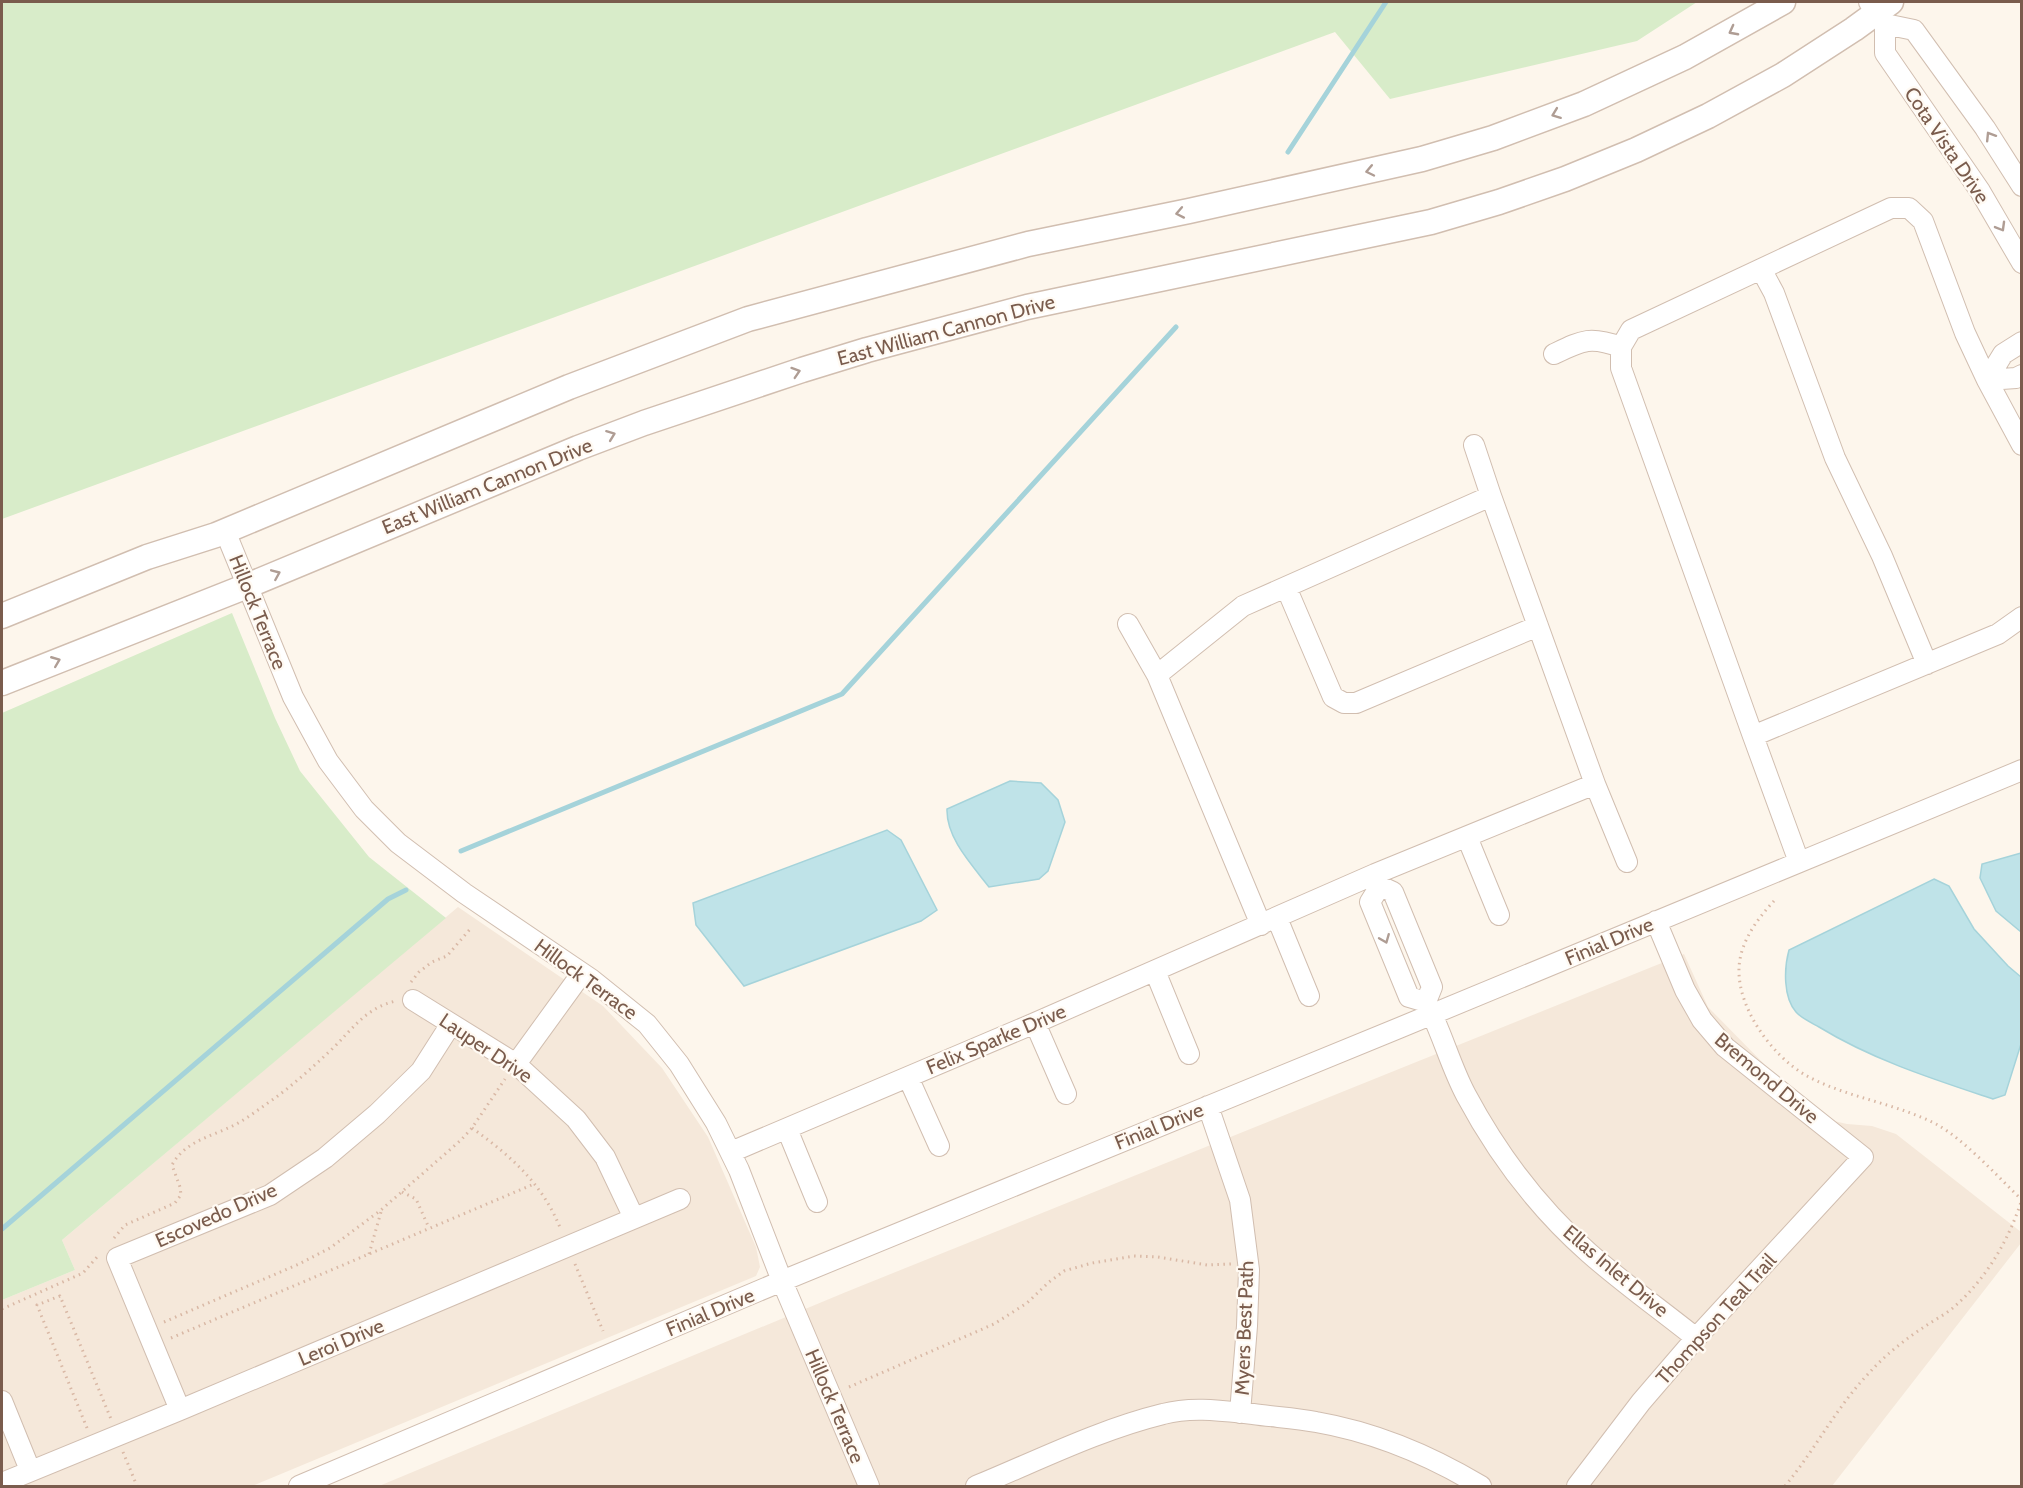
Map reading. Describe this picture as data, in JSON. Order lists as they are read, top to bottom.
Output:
{
  "streets": {
    "street": [
      "Cota Vista Drive",
      "East William Cannon Drive",
      "Hillock Terrace",
      "Finial Drive",
      "Felix Sparke Drive",
      "Lauper Drive",
      "Bremond Drive",
      "Escovedo Drive",
      "Ellas Inlet Drive",
      "Thompson Teal Trail",
      "Myers Best Path",
      "Leroi Drive"
    ]
  },
  "crossings": [
    ["Cota Vista Drive", "East William Cannon Drive"],
    ["East William Cannon Drive", "Hillock Terrace"],
    ["Hillock Terrace", "Finial Drive"],
    ["Hillock Terrace", "Felix Sparke Drive"],
    ["Finial Drive", "Bremond Drive"],
    ["Finial Drive", "Ellas Inlet Drive"],
    ["Finial Drive", "Myers Best Path"],
    ["Lauper Drive", "Escovedo Drive"],
    ["Lauper Drive", "Leroi Drive"],
    ["Bremond Drive", "Thompson Teal Trail"],
    ["Escovedo Drive", "Leroi Drive"],
    ["Ellas Inlet Drive", "Thompson Teal Trail"]
  ]
}
